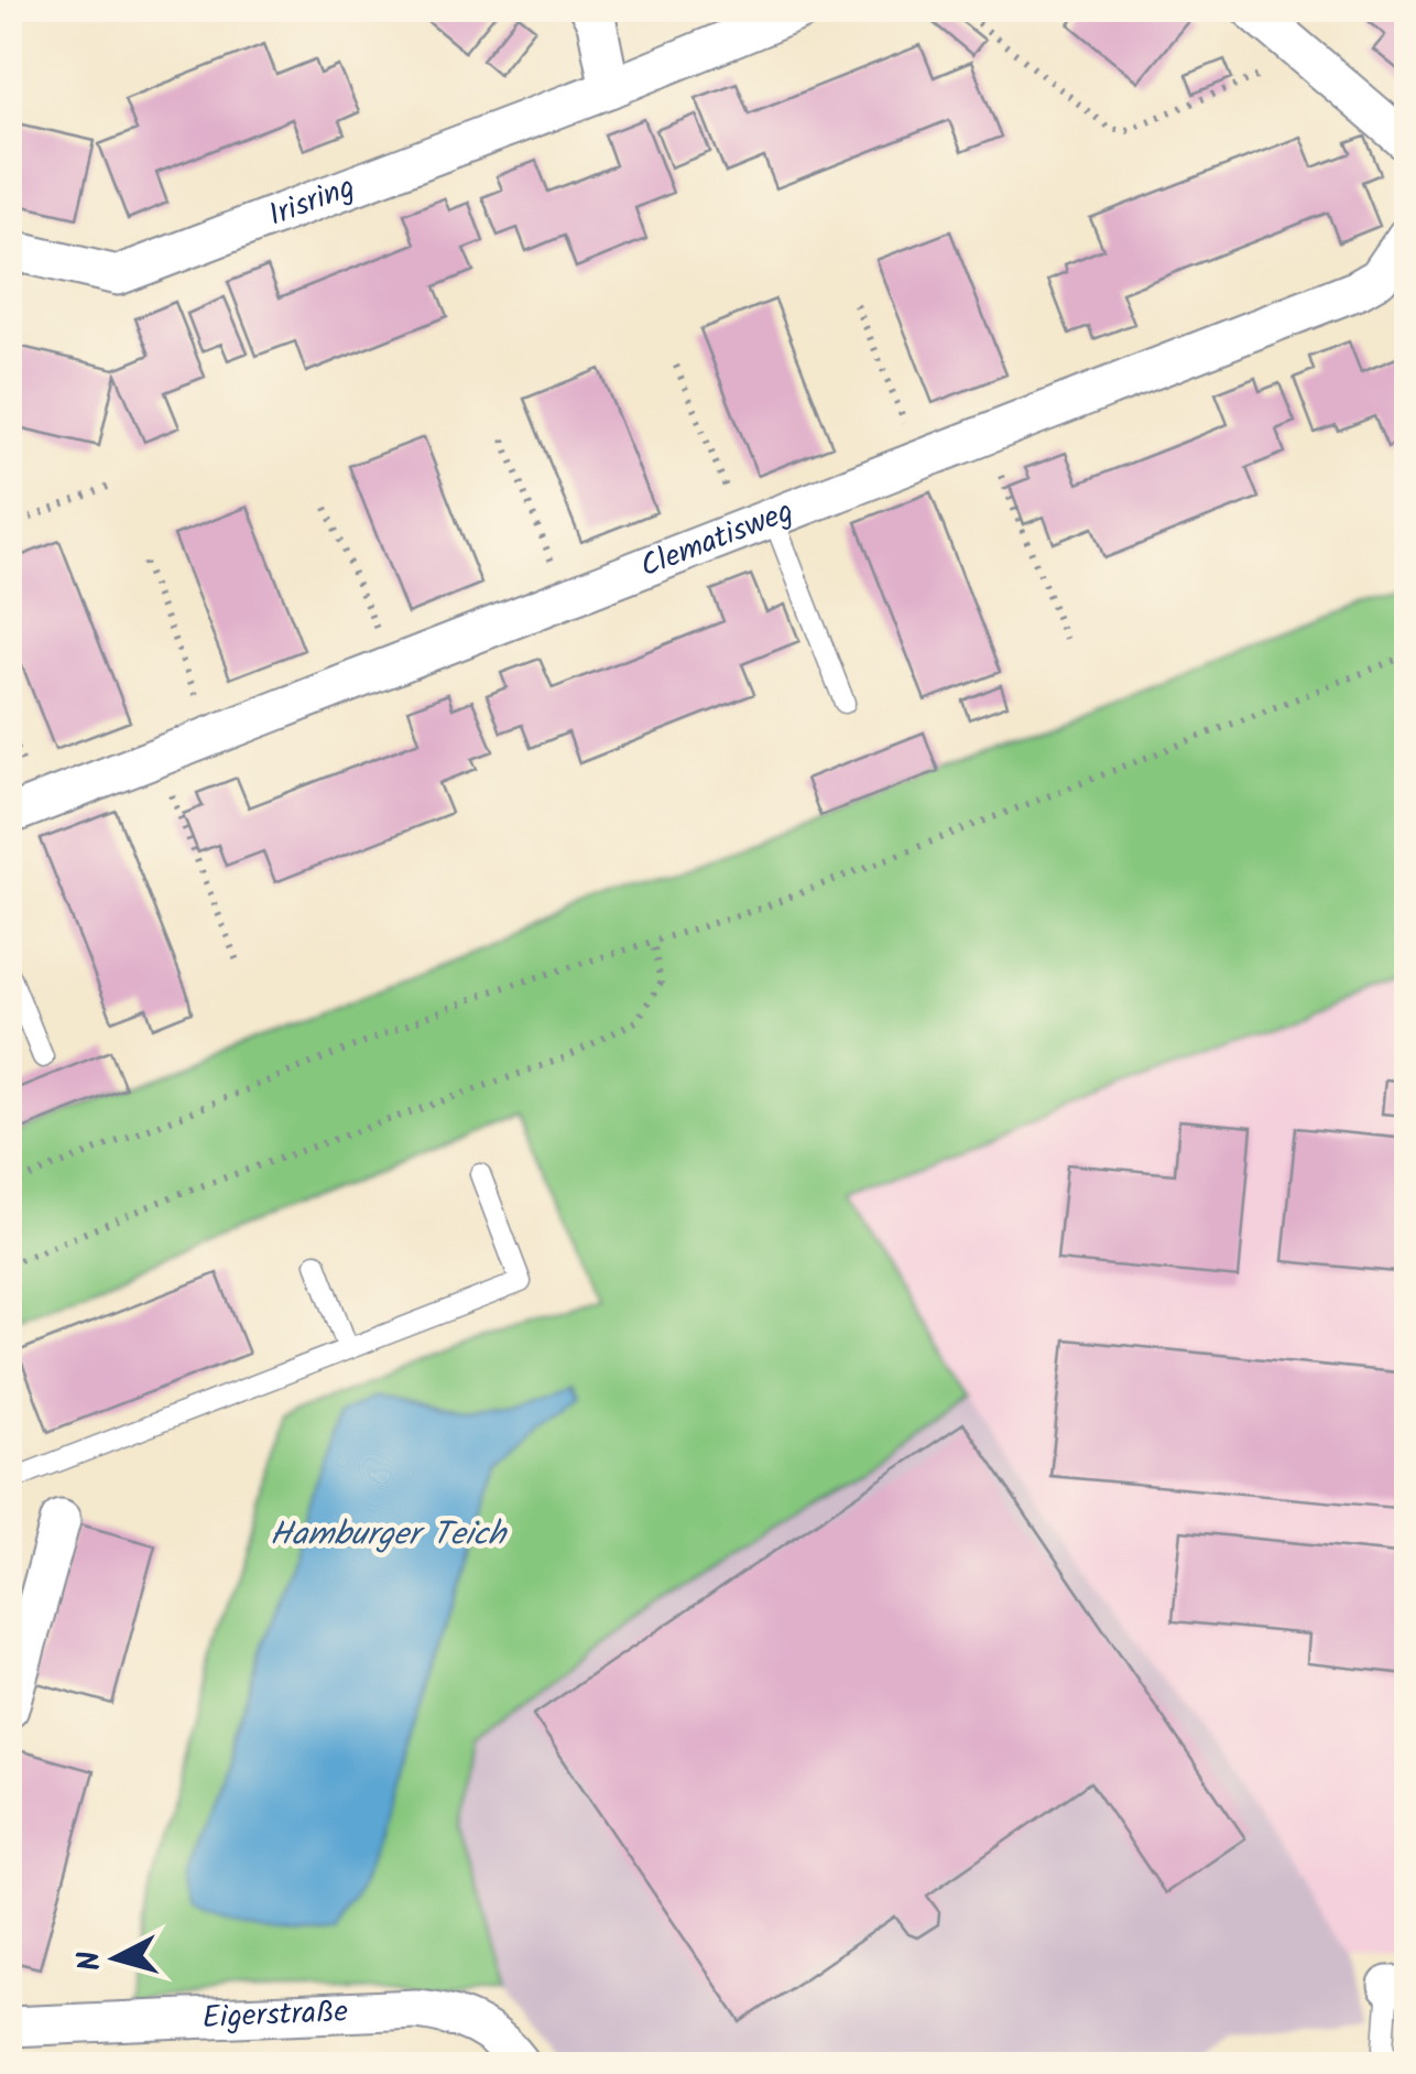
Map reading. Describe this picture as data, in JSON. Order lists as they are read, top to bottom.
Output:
{
  "streets": {
    "street": ["Irisring", "Clematisweg", "Eigerstraße"]
  },
  "water": ["Hamburger Teich"],
  "north": "left"
}
